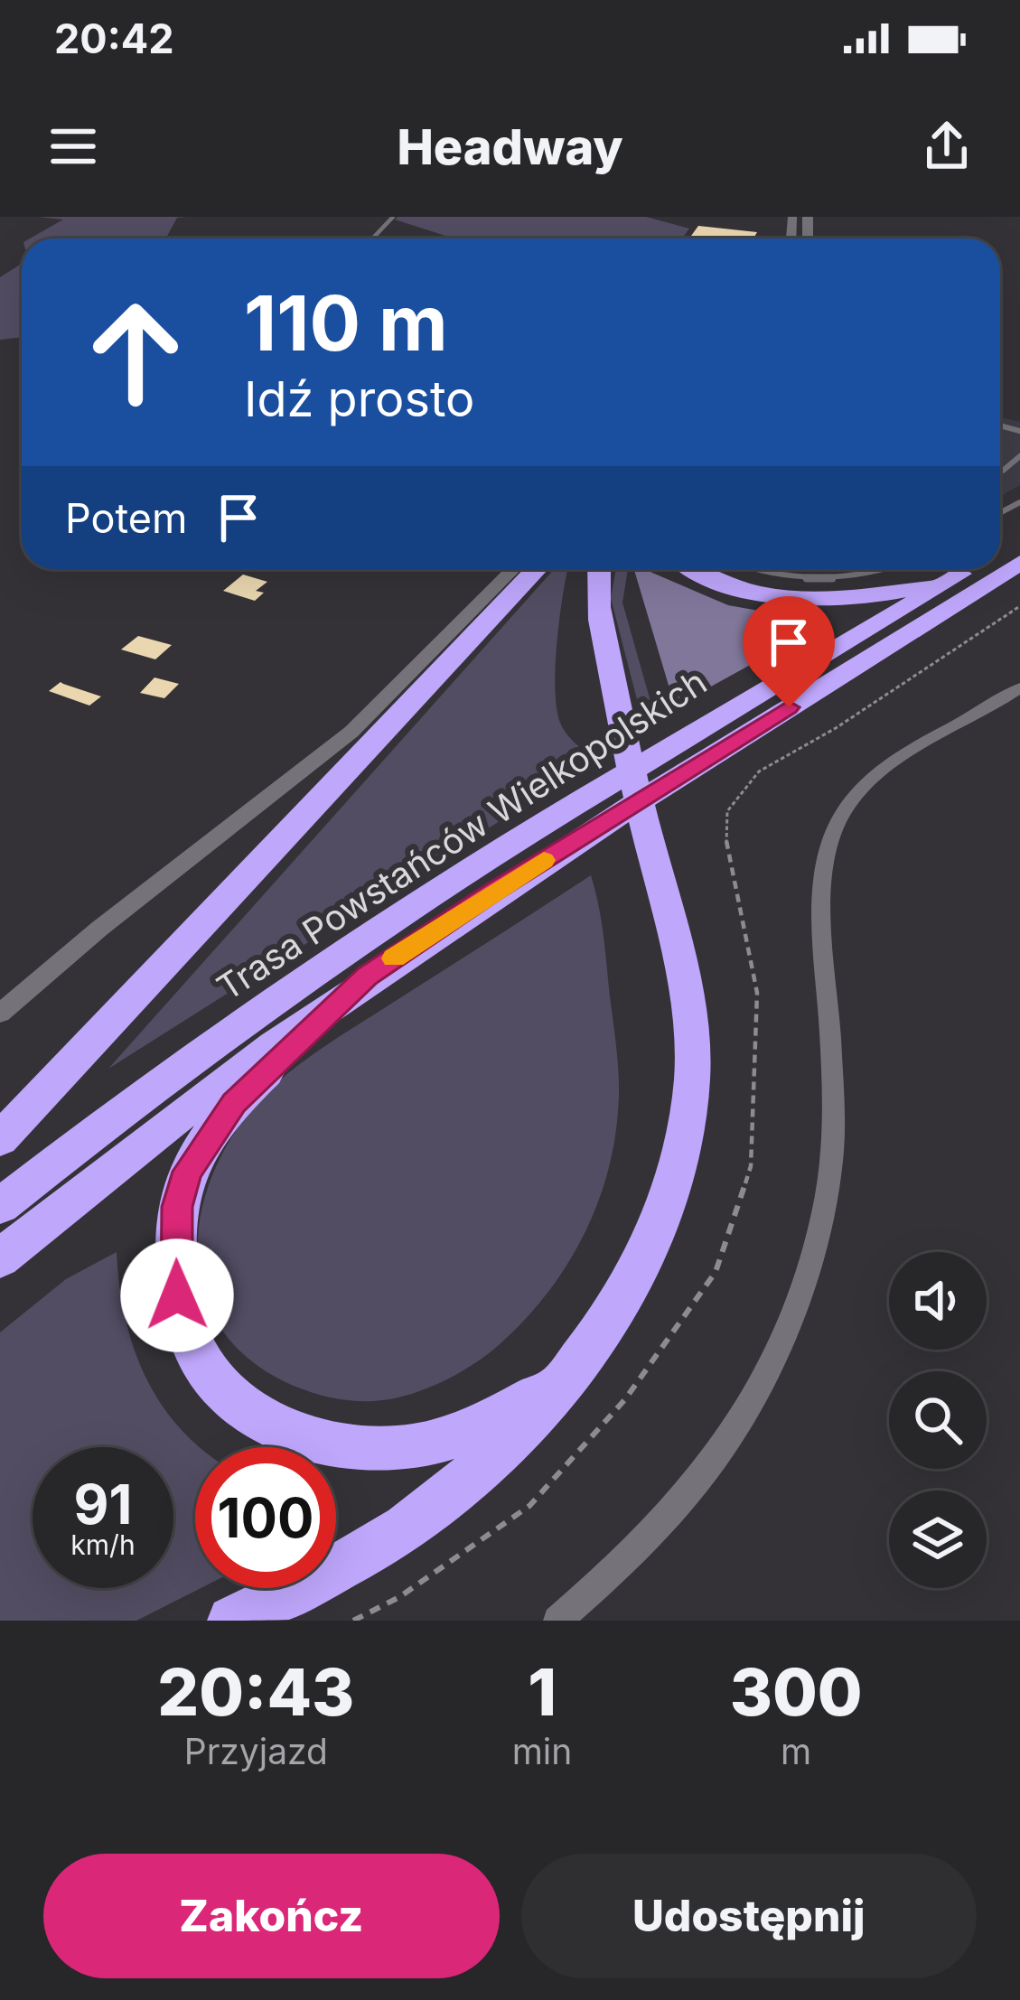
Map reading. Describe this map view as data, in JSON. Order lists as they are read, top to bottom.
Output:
{
  "streets": {
    "highway": ["Trasa Powstańców Wielkopolskich"]
  },
  "page": {
    "status": "20:42",
    "header": "Headway",
    "turn": ["110 m", "Idź prosto"],
    "then": "Potem",
    "speed": "91 km/h",
    "limit": "100",
    "eta": [
      "20:43",
      "Przyjazd",
      "1",
      "min",
      "300",
      "m"
    ],
    "buttons": ["Zakończ", "Udostępnij"]
  }
}
